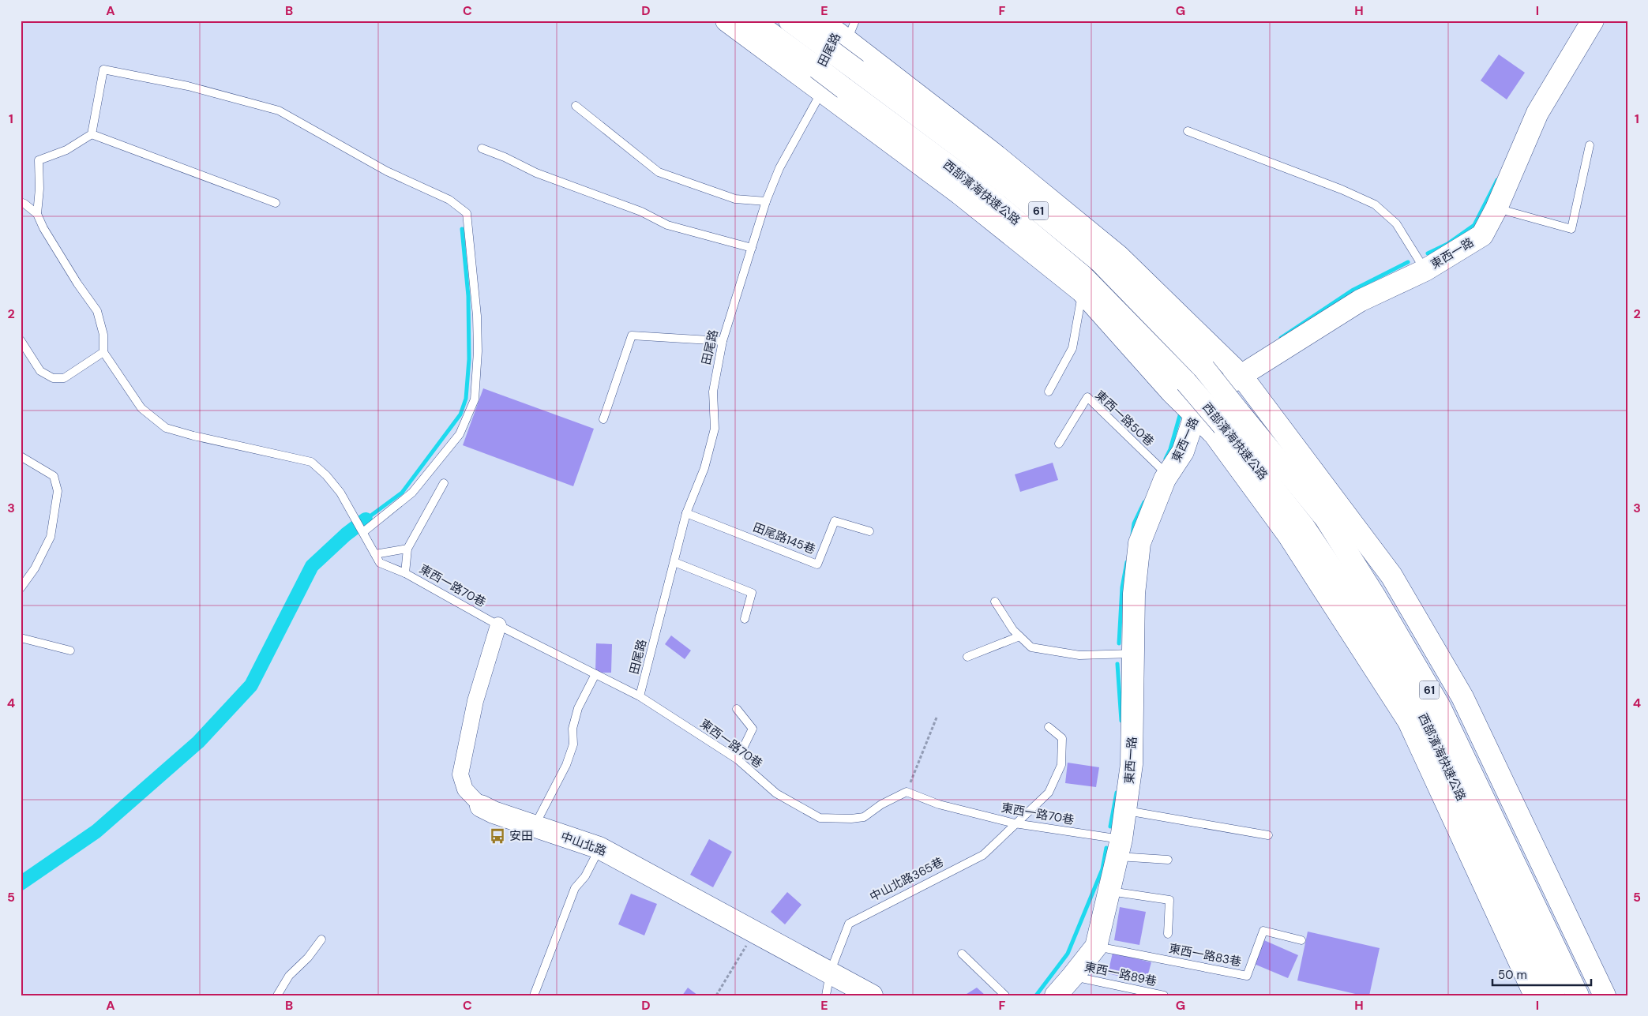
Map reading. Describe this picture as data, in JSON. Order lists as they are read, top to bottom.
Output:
{
  "streets": {
    "main road": [
      "西部濱海快速公路",
      "61",
      "東西一路",
      "中山北路"
    ],
    "lane": [
      "田尾路",
      "東西一路50巷",
      "田尾路145巷",
      "東西一路70巷",
      "中山北路365巷",
      "東西一路83巷",
      "東西一路89巷"
    ]
  },
  "crossings": [
    ["田尾路", "西部濱海快速公路"],
    ["田尾路", "田尾路145巷"],
    ["田尾路", "東西一路70巷"],
    ["東西一路", "東西一路50巷"],
    ["東西一路", "東西一路70巷"],
    ["東西一路", "東西一路83巷"],
    ["東西一路", "東西一路89巷"],
    ["東西一路70巷", "中山北路"],
    ["東西一路70巷", "中山北路365巷"],
    ["中山北路", "中山北路365巷"]
  ],
  "places": {
    "bus stop": ["安田"]
  },
  "scale_bar": "50 m",
  "grid": {
    "columns": [
      "A",
      "B",
      "C",
      "D",
      "E",
      "F",
      "G",
      "H",
      "I"
    ],
    "rows": [
      "1",
      "2",
      "3",
      "4",
      "5"
    ]
  }
}
